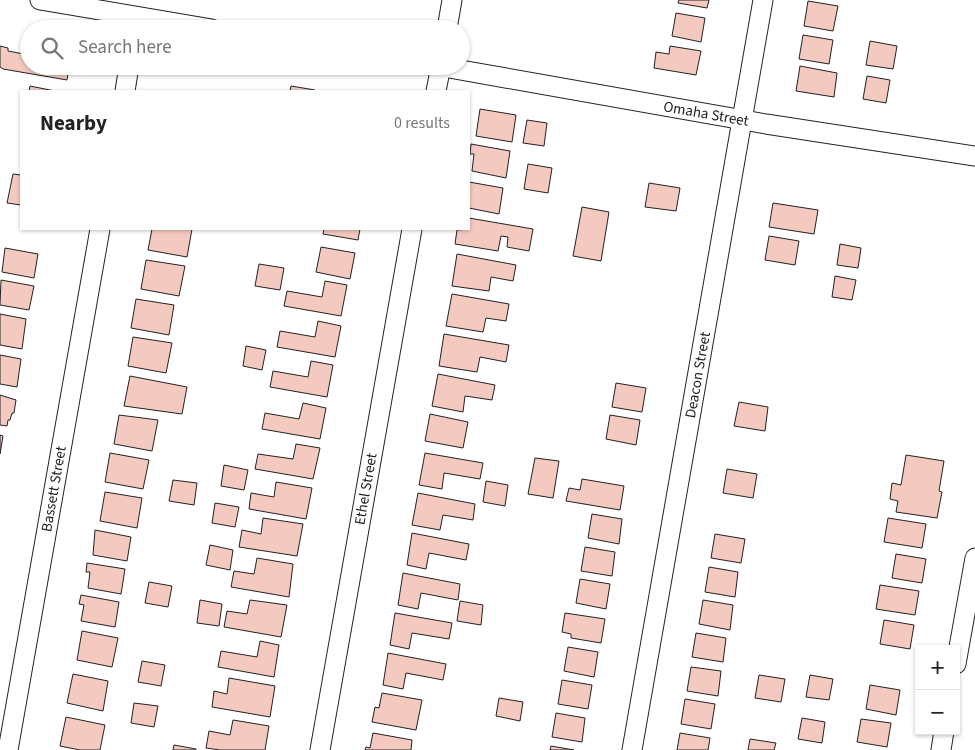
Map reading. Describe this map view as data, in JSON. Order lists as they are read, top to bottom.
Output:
{
  "streets": {
    "street": [
      "Omaha Street",
      "Deacon Street",
      "Bassett Street",
      "Ethel Street"
    ]
  },
  "crossings": [
    ["Omaha Street", "Deacon Street"]
  ],
  "page": {
    "search": "Search here",
    "heading": ["Nearby", "0 results"],
    "map_buttons": ["+", "−"]
  }
}
